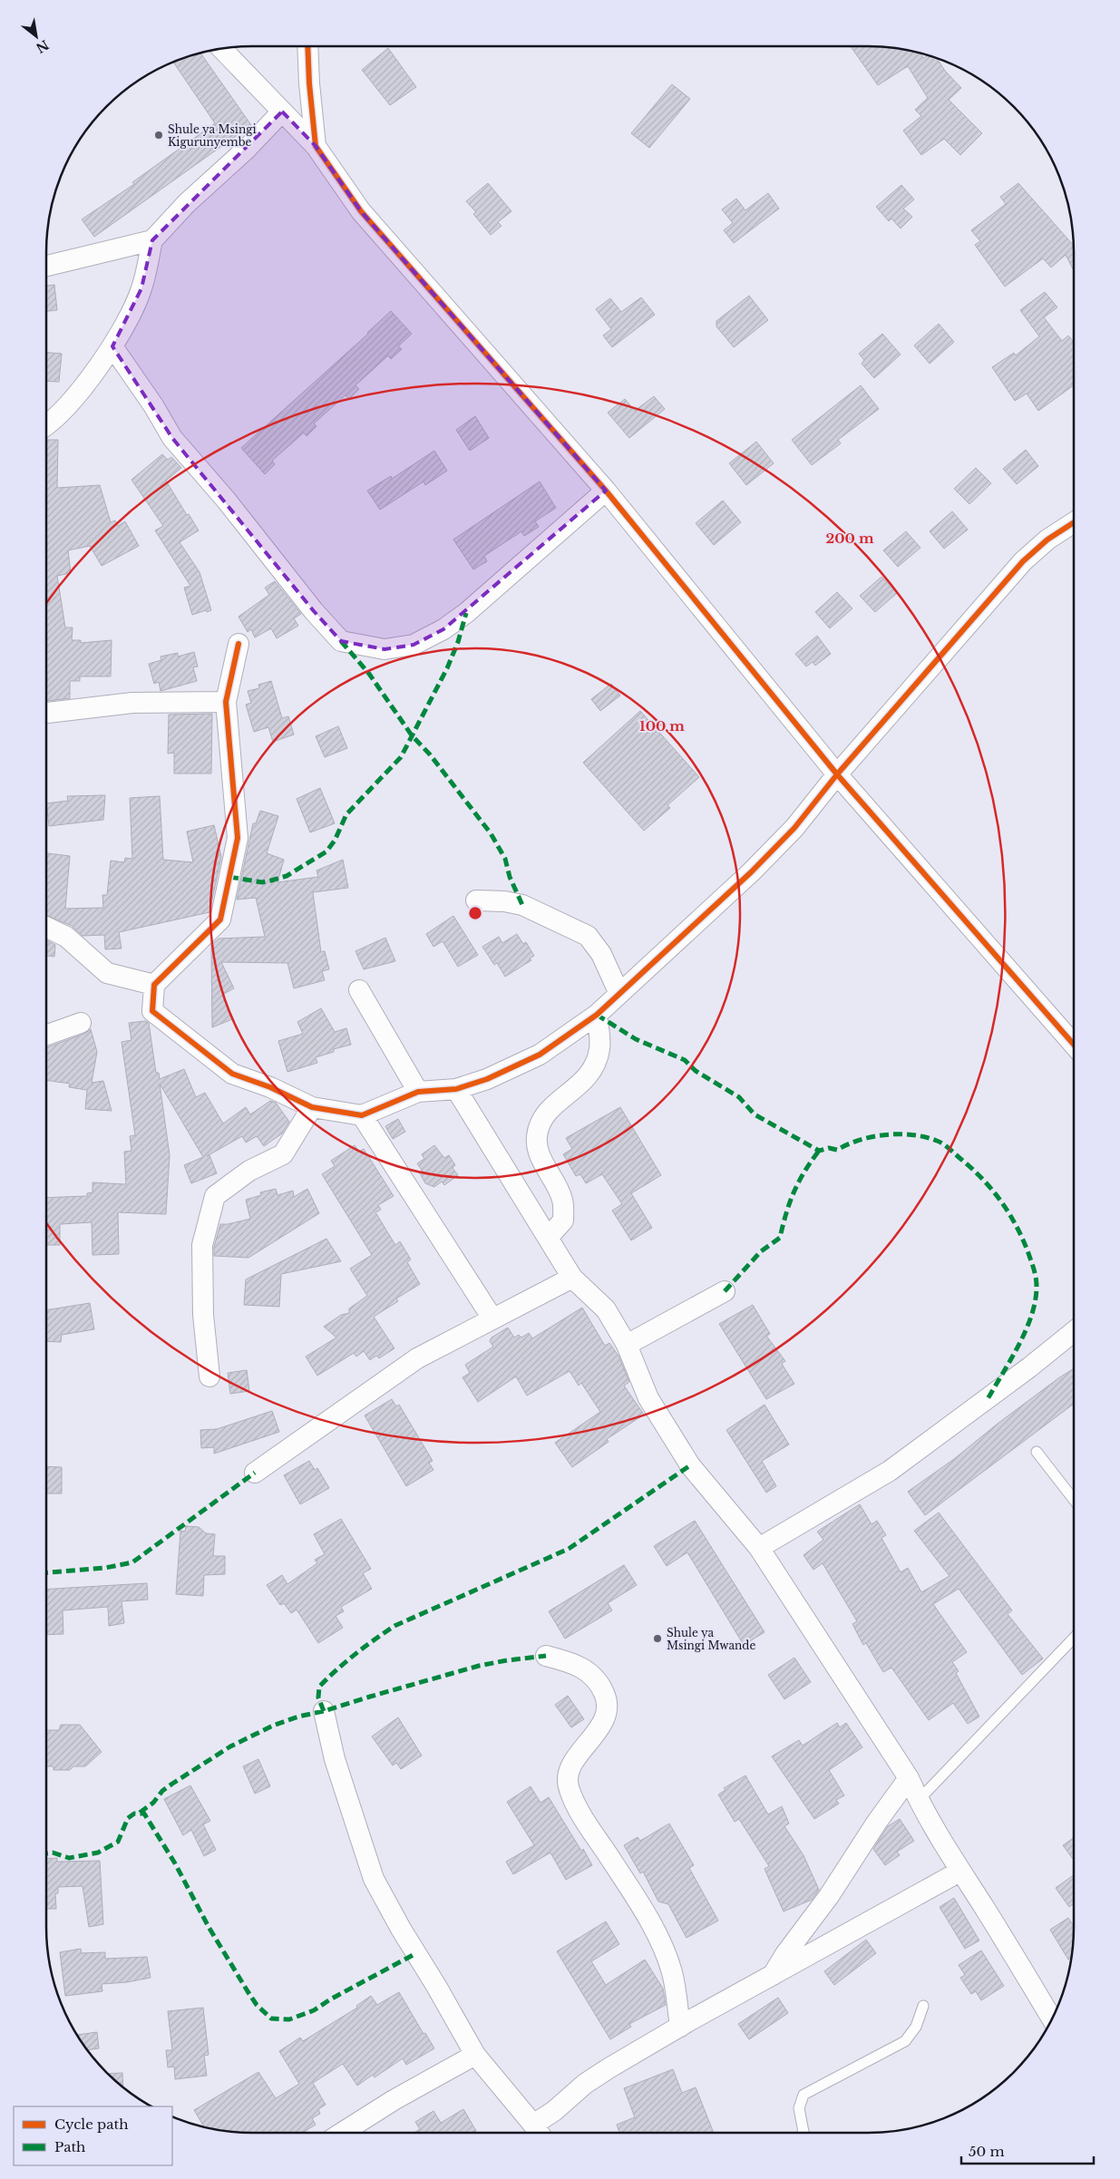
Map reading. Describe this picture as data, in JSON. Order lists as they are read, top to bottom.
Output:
{
  "places": ["Shule ya Msingi Kigurunyembe", "Shule ya Msingi Mwande"],
  "legend": ["Cycle path", "Path"],
  "scale_bar": "50 m",
  "north": "bottom right",
  "rings": ["200 m", "100 m"]
}
